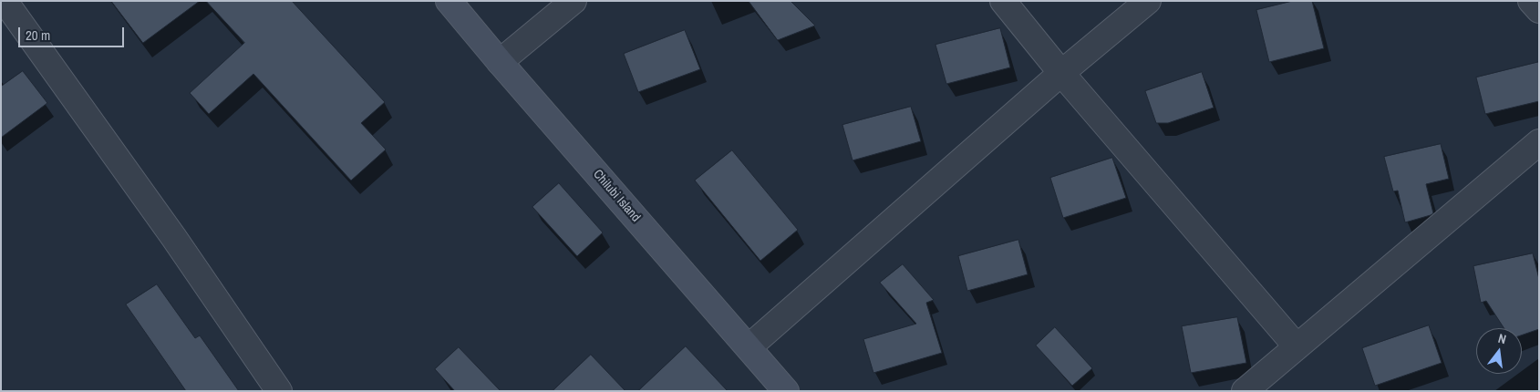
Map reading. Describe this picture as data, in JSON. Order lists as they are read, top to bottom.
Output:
{
  "streets": {
    "street": ["Chilubi Island"]
  },
  "scale_bar": "20 m",
  "north": "top"
}
